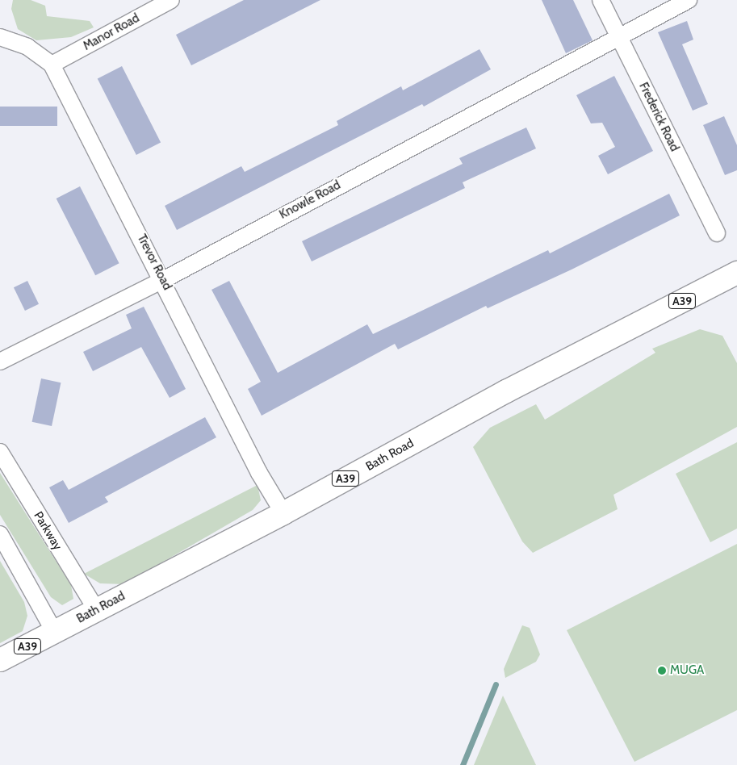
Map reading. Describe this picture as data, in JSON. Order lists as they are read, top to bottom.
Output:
{
  "streets": {
    "main road": ["A39", "Bath Road"],
    "street": [
      "Manor Road",
      "Frederick Road",
      "Knowle Road",
      "Trevor Road",
      "Parkway"
    ]
  },
  "crossings": [
    ["Manor Road", "Trevor Road"],
    ["Frederick Road", "Knowle Road"],
    ["Knowle Road", "Trevor Road"],
    ["Trevor Road", "Bath Road"],
    ["Bath Road", "Parkway"]
  ],
  "places": ["MUGA"]
}
